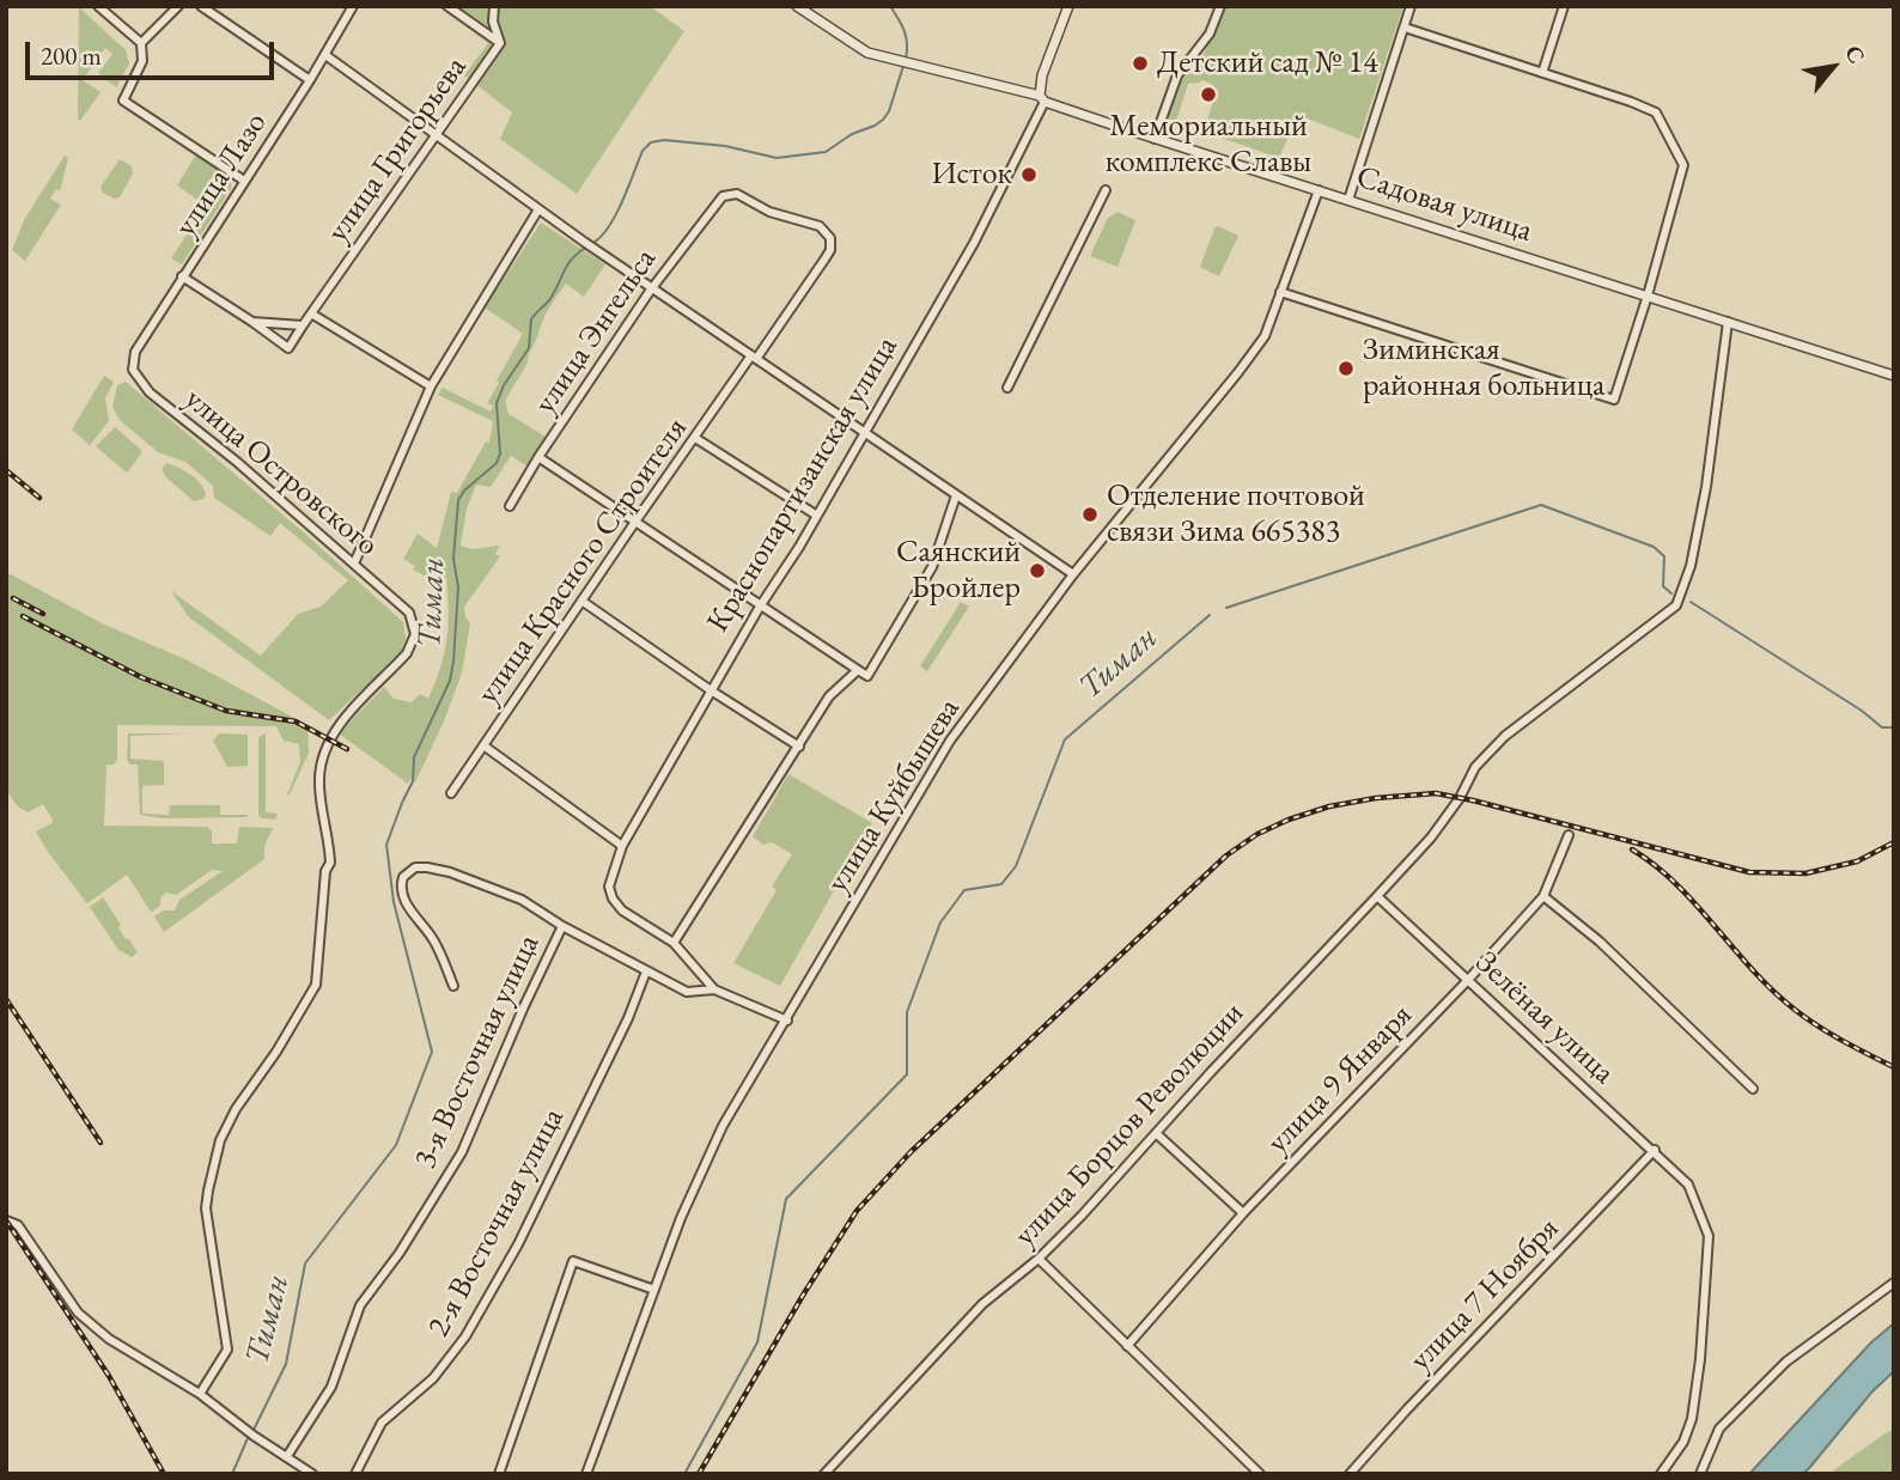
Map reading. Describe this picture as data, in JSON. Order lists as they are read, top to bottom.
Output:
{
  "streets": {
    "street": [
      "улица Григорьева",
      "улица Лазо",
      "Садовая улица",
      "улица Энгельса",
      "улица Островского",
      "Краснопартизанская улица",
      "улица Красного Строителя",
      "улица Куйбышева",
      "Зелёная улица",
      "3-я Восточная улица",
      "улица 9 Января",
      "улица Борцов Революции",
      "2-я Восточная улица",
      "улица 7 Ноября"
    ]
  },
  "crossings": [
    ["улица Лазо", "улица Островского"],
    ["Садовая улица", "Краснопартизанская улица"],
    ["Садовая улица", "улица Куйбышева"],
    ["Садовая улица", "улица Борцов Революции"],
    ["улица Энгельса", "улица Красного Строителя"],
    ["Зелёная улица", "улица 9 Января"],
    ["Зелёная улица", "улица Борцов Революции"],
    ["Зелёная улица", "улица 7 Ноября"]
  ],
  "water": ["Тиман"],
  "places": [
    "Детский сад № 14",
    "Мемориальный комплекс Славы",
    "Исток",
    "Зиминская районная больница",
    "Отделение почтовой связи Зима 665383",
    "Саянский Бройлер"
  ],
  "scale_bar": "200 m",
  "north": "top right"
}
